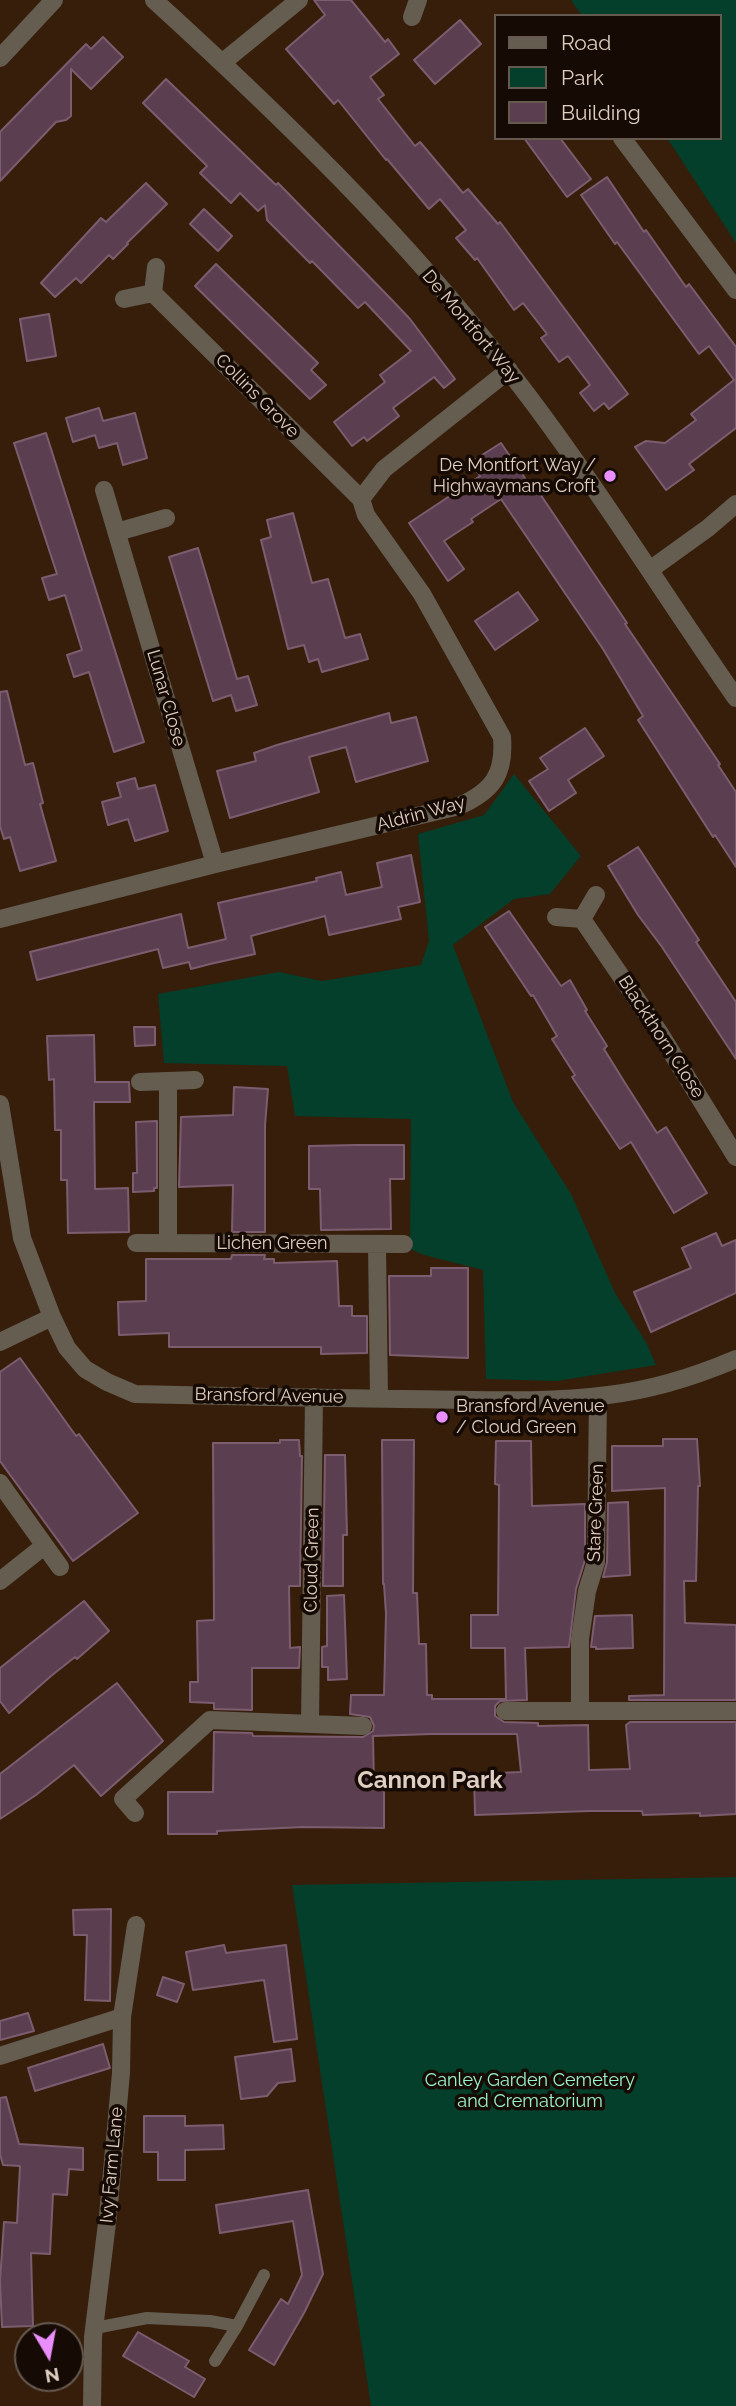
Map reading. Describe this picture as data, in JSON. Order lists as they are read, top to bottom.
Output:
{
  "streets": {
    "street": [
      "De Montfort Way",
      "Collins Grove",
      "Lunar Close",
      "Aldrin Way",
      "Blackthorn Close",
      "Lichen Green",
      "Bransford Avenue",
      "Stare Green",
      "Cloud Green",
      "Ivy Farm Lane"
    ]
  },
  "crossings": [
    ["Collins Grove", "Aldrin Way"],
    ["Lunar Close", "Aldrin Way"],
    ["Bransford Avenue", "Stare Green"],
    ["Bransford Avenue", "Cloud Green"]
  ],
  "districts": ["Cannon Park"],
  "parks": ["Canley Garden Cemetery and Crematorium"],
  "places": ["De Montfort Way / Highwaymans Croft", "Bransford Avenue / Cloud Green"],
  "legend": ["Road", "Park", "Building"],
  "north": "bottom"
}
